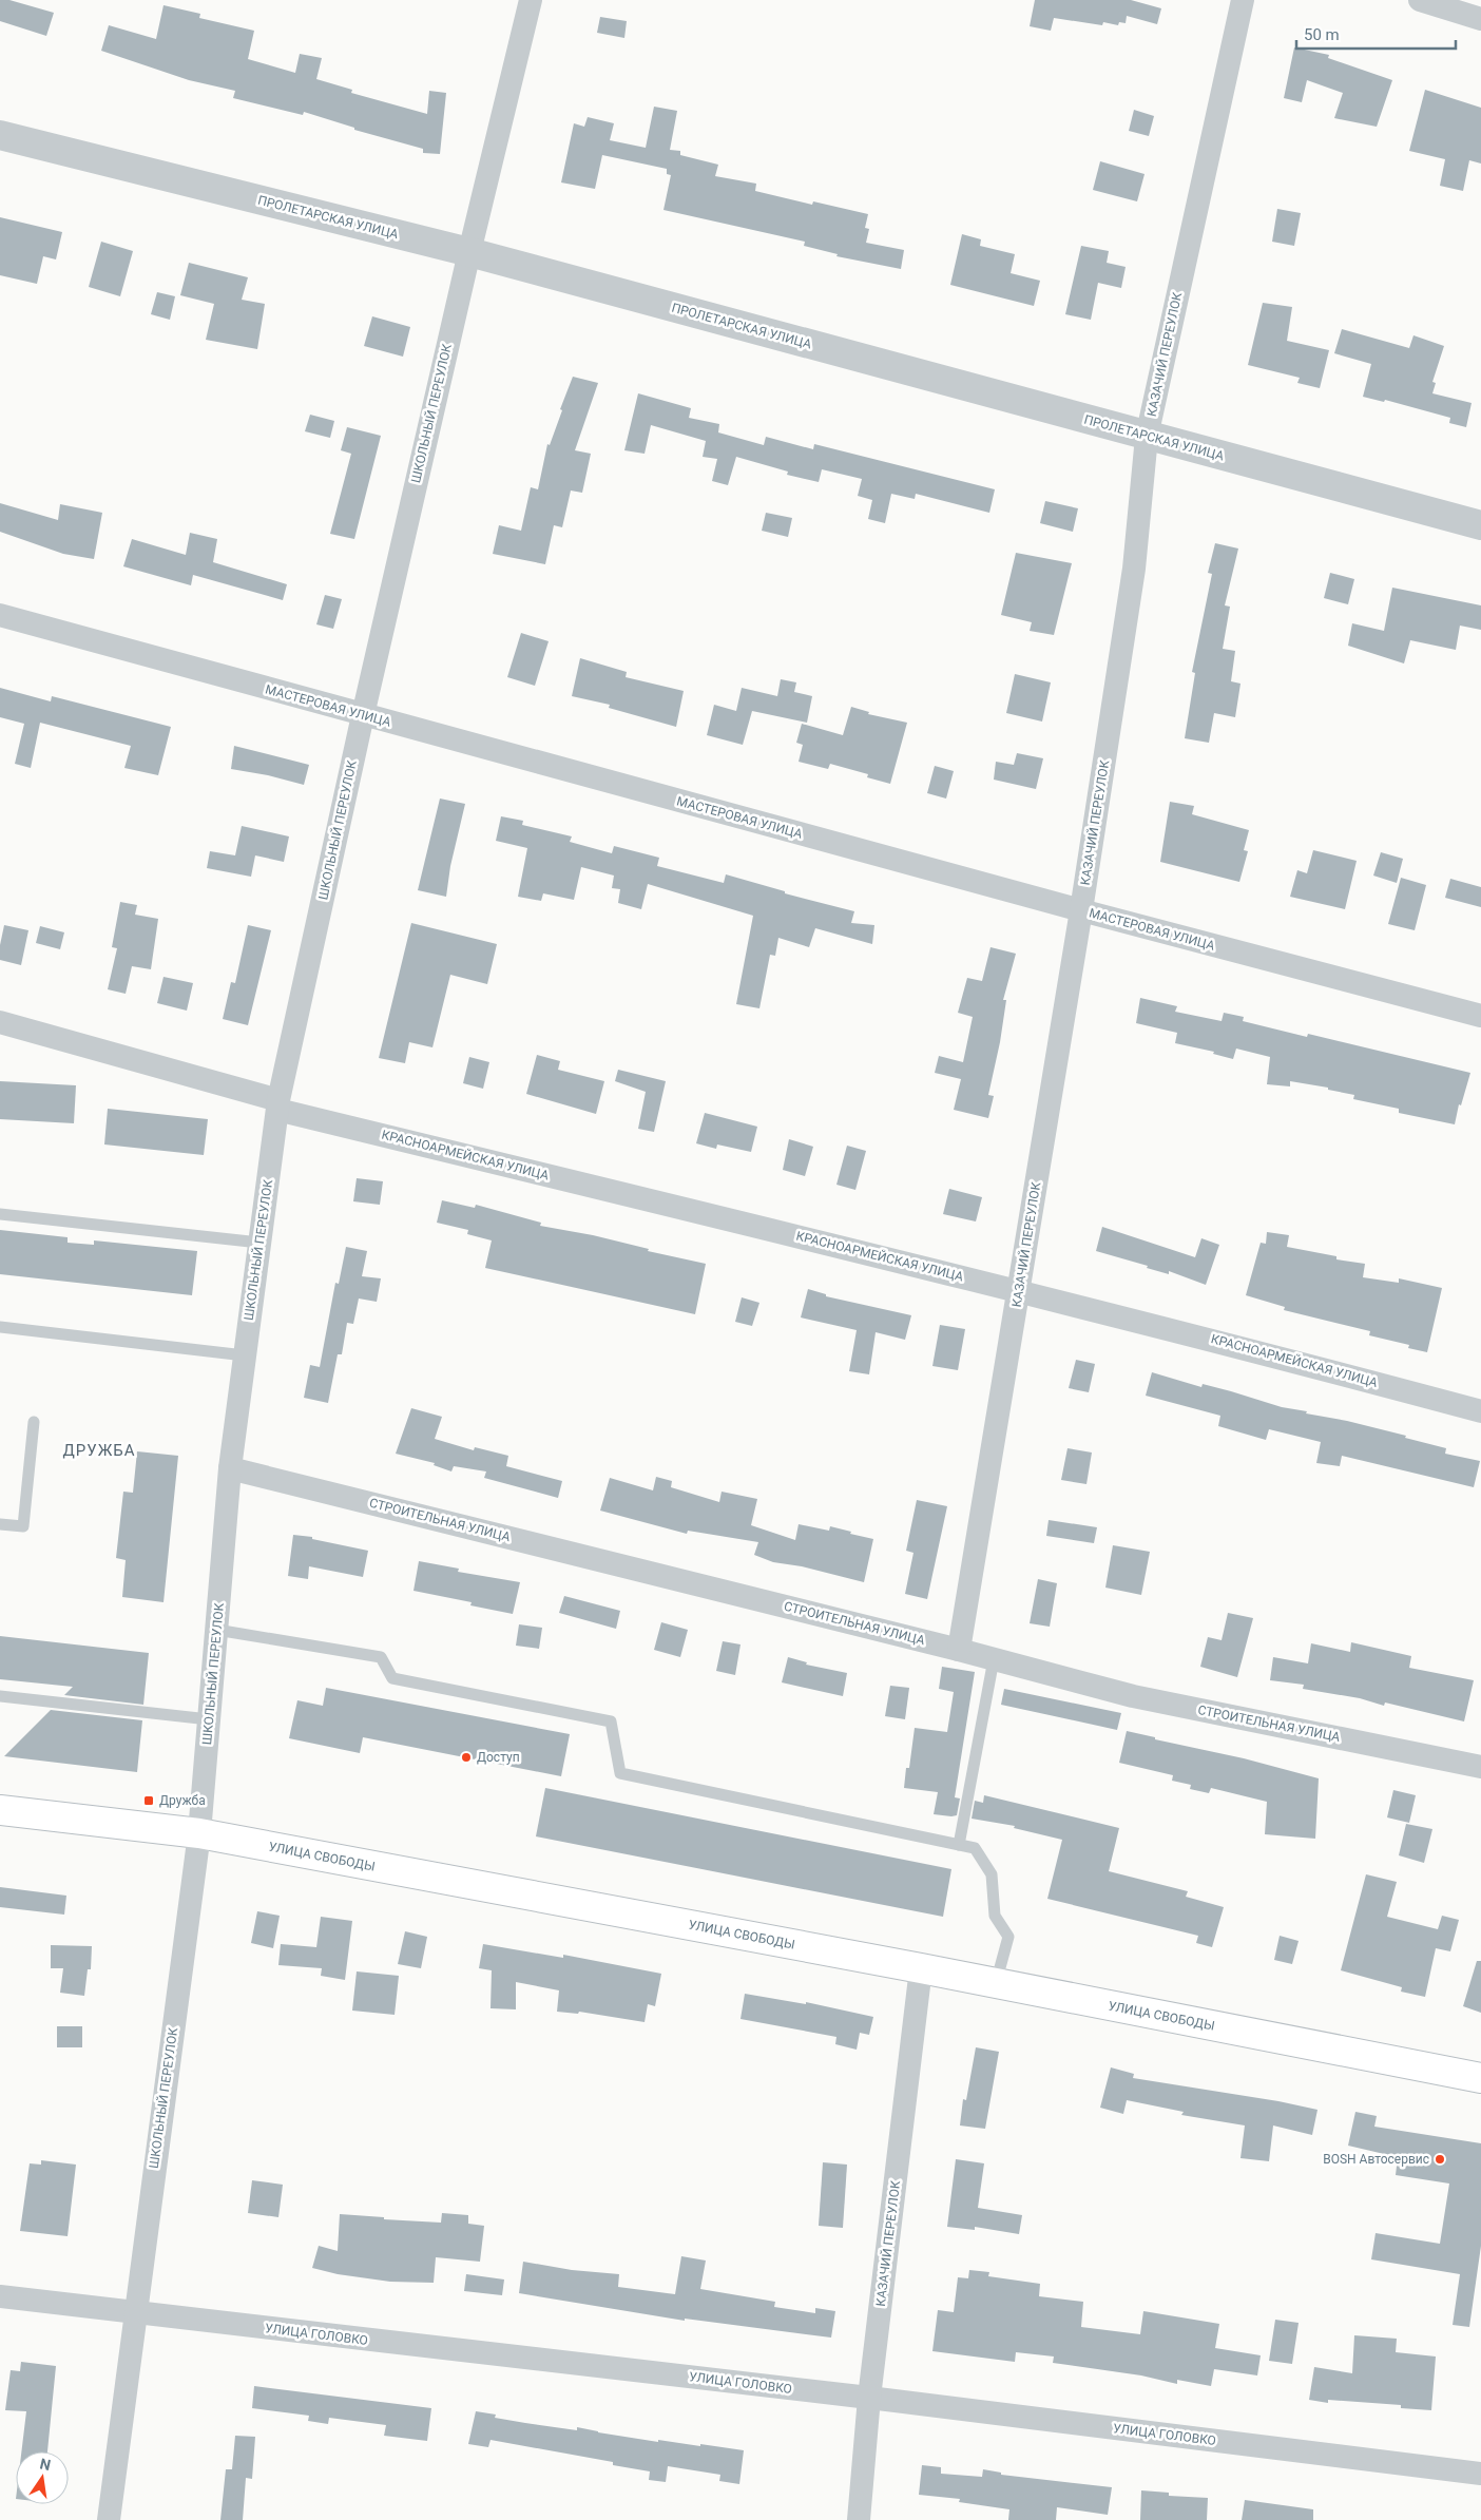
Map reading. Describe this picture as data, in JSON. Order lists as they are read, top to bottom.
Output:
{
  "streets": {
    "main road": ["УЛИЦА СВОБОДЫ"],
    "street": [
      "ПРОЛЕТАРСКАЯ УЛИЦА",
      "КАЗАЧИЙ ПЕРЕУЛОК",
      "ШКОЛЬНЫЙ ПЕРЕУЛОК",
      "МАСТЕРОВАЯ УЛИЦА",
      "КРАСНОАРМЕЙСКАЯ УЛИЦА",
      "СТРОИТЕЛЬНАЯ УЛИЦА",
      "УЛИЦА ГОЛОВКО"
    ]
  },
  "crossings": [
    ["ПРОЛЕТАРСКАЯ УЛИЦА", "КАЗАЧИЙ ПЕРЕУЛОК"],
    ["ПРОЛЕТАРСКАЯ УЛИЦА", "ШКОЛЬНЫЙ ПЕРЕУЛОК"],
    ["КАЗАЧИЙ ПЕРЕУЛОК", "МАСТЕРОВАЯ УЛИЦА"],
    ["КАЗАЧИЙ ПЕРЕУЛОК", "КРАСНОАРМЕЙСКАЯ УЛИЦА"],
    ["КАЗАЧИЙ ПЕРЕУЛОК", "СТРОИТЕЛЬНАЯ УЛИЦА"],
    ["КАЗАЧИЙ ПЕРЕУЛОК", "УЛИЦА СВОБОДЫ"],
    ["КАЗАЧИЙ ПЕРЕУЛОК", "УЛИЦА ГОЛОВКО"],
    ["ШКОЛЬНЫЙ ПЕРЕУЛОК", "МАСТЕРОВАЯ УЛИЦА"],
    ["ШКОЛЬНЫЙ ПЕРЕУЛОК", "КРАСНОАРМЕЙСКАЯ УЛИЦА"],
    ["ШКОЛЬНЫЙ ПЕРЕУЛОК", "СТРОИТЕЛЬНАЯ УЛИЦА"],
    ["ШКОЛЬНЫЙ ПЕРЕУЛОК", "УЛИЦА СВОБОДЫ"],
    ["ШКОЛЬНЫЙ ПЕРЕУЛОК", "УЛИЦА ГОЛОВКО"]
  ],
  "districts": ["ДРУЖБА"],
  "places": {
    "other": ["Доступ", "BOSH Автосервис"],
    "transit": ["Дружба"]
  },
  "scale_bar": "50 m",
  "north": "top"
}
